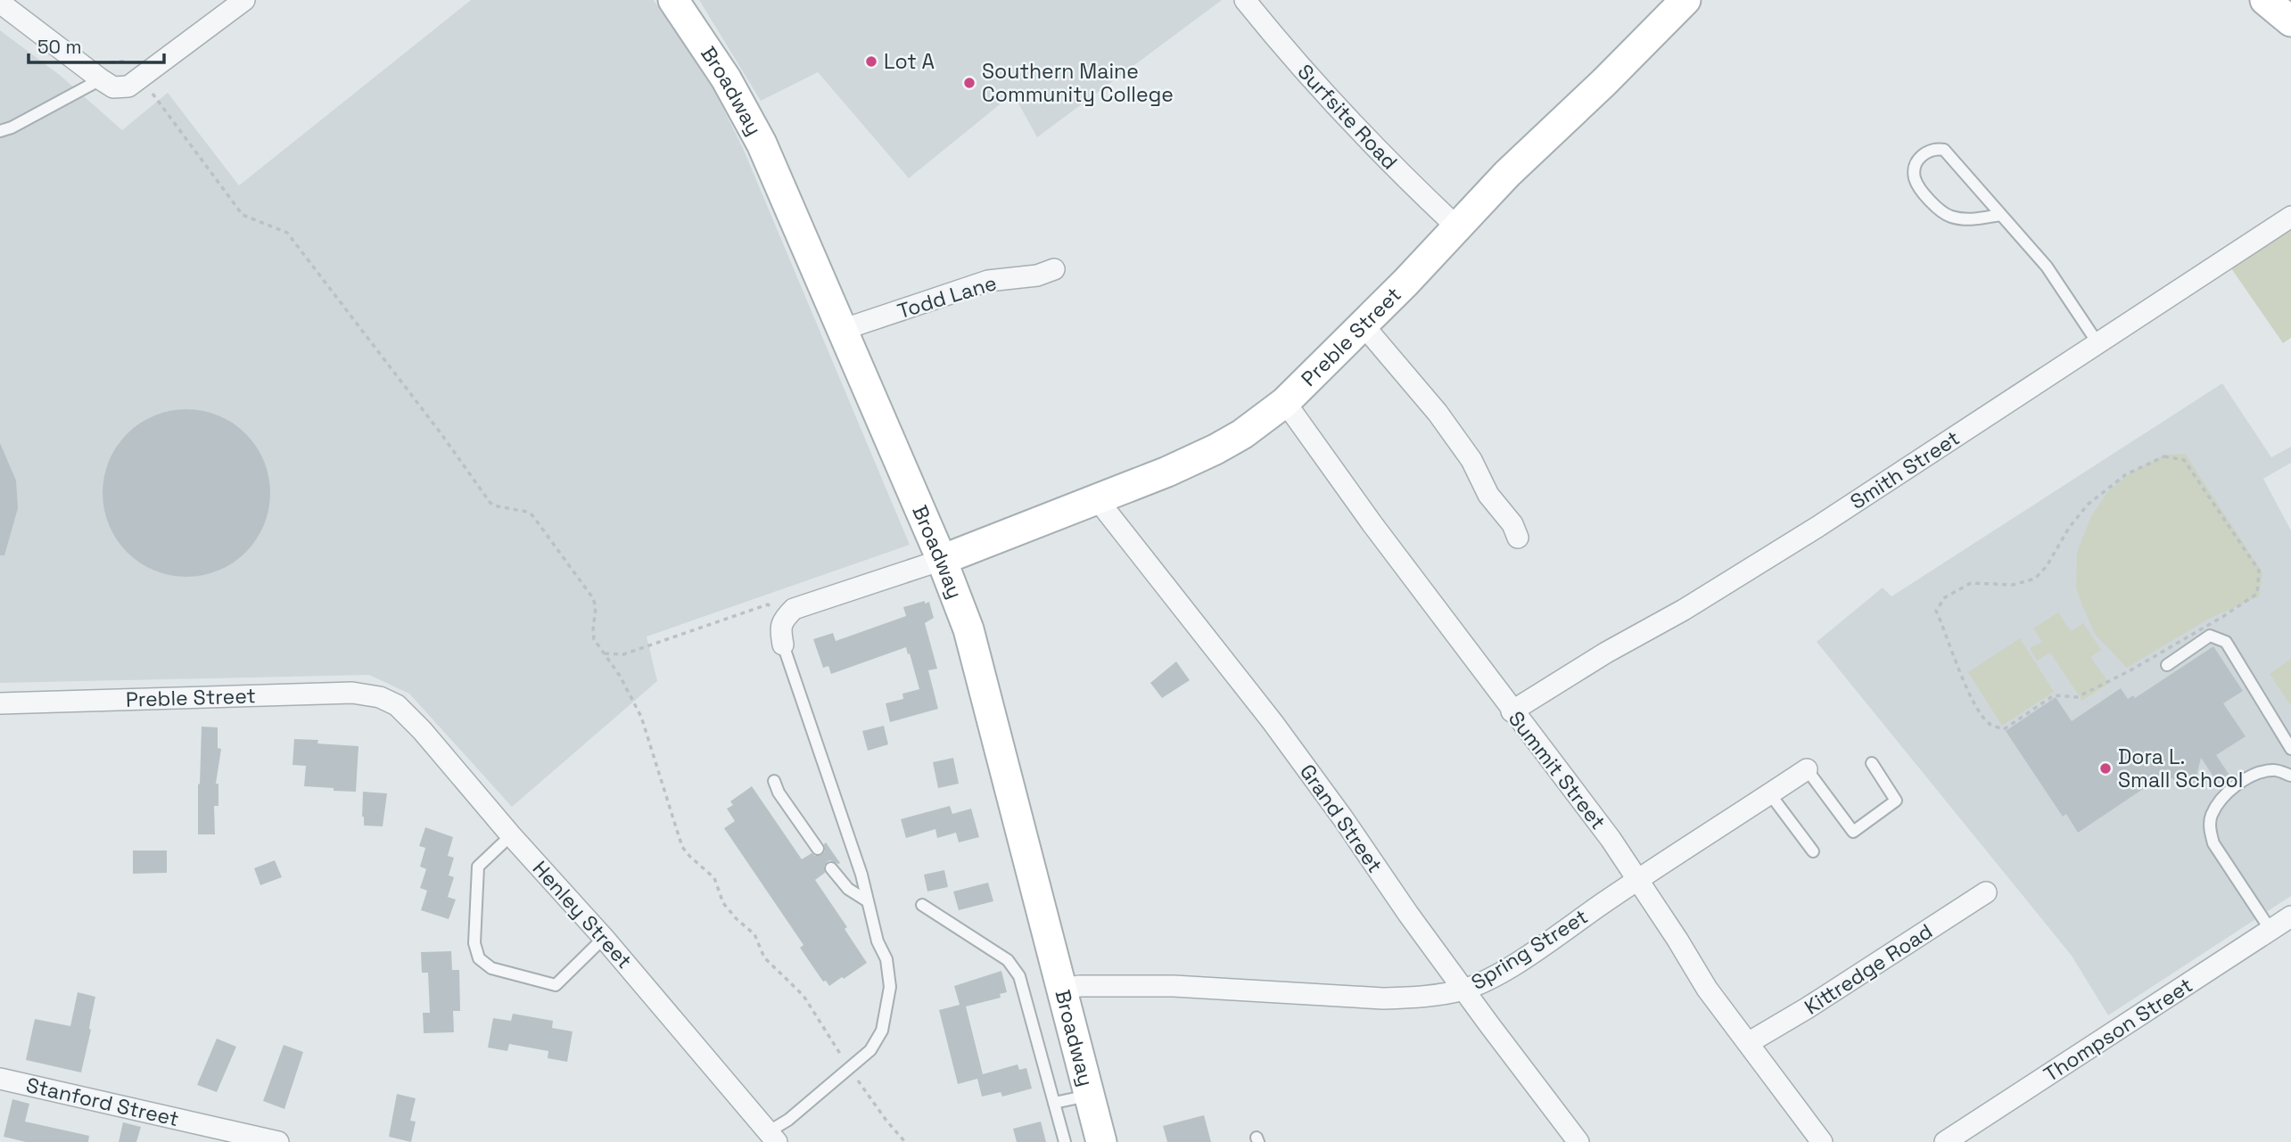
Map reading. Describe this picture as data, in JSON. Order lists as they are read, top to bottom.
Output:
{
  "streets": {
    "street": [
      "Broadway",
      "Surfsite Road",
      "Todd Lane",
      "Preble Street",
      "Smith Street",
      "Summit Street",
      "Grand Street",
      "Henley Street",
      "Spring Street",
      "Kittredge Road",
      "Thompson Street",
      "Stanford Street"
    ]
  },
  "crossings": [
    ["Broadway", "Todd Lane"],
    ["Broadway", "Preble Street"],
    ["Broadway", "Spring Street"],
    ["Surfsite Road", "Preble Street"],
    ["Preble Street", "Summit Street"],
    ["Preble Street", "Grand Street"],
    ["Preble Street", "Henley Street"],
    ["Smith Street", "Summit Street"],
    ["Summit Street", "Spring Street"],
    ["Summit Street", "Kittredge Road"],
    ["Grand Street", "Spring Street"]
  ],
  "places": ["Lot A", "Southern Maine Community College", "Dora L. Small School"],
  "scale_bar": "50 m"
}
